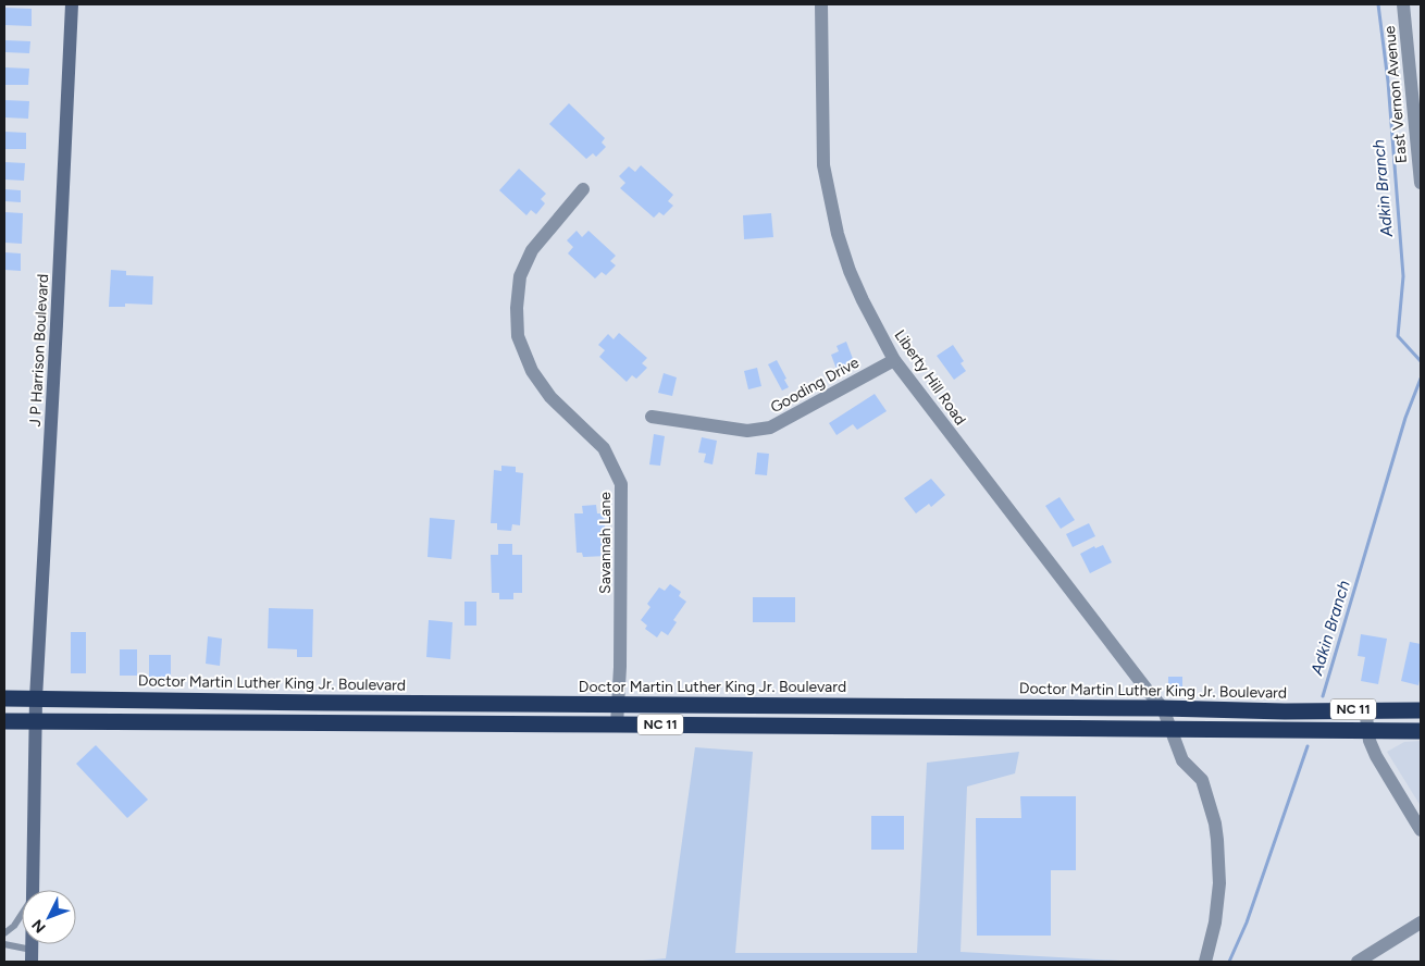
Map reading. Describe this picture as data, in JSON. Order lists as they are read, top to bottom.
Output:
{
  "streets": {
    "highway": ["Doctor Martin Luther King Jr. Boulevard", "NC 11"],
    "street": [
      "East Vernon Avenue",
      "J P Harrison Boulevard",
      "Liberty Hill Road",
      "Gooding Drive",
      "Savannah Lane"
    ]
  },
  "crossings": [
    ["J P Harrison Boulevard", "Doctor Martin Luther King Jr. Boulevard"],
    ["J P Harrison Boulevard", "NC 11"],
    ["Liberty Hill Road", "Gooding Drive"],
    ["Liberty Hill Road", "Doctor Martin Luther King Jr. Boulevard"],
    ["Savannah Lane", "Doctor Martin Luther King Jr. Boulevard"],
    ["Savannah Lane", "NC 11"]
  ],
  "water": ["Adkin Branch"],
  "north": "bottom left"
}
